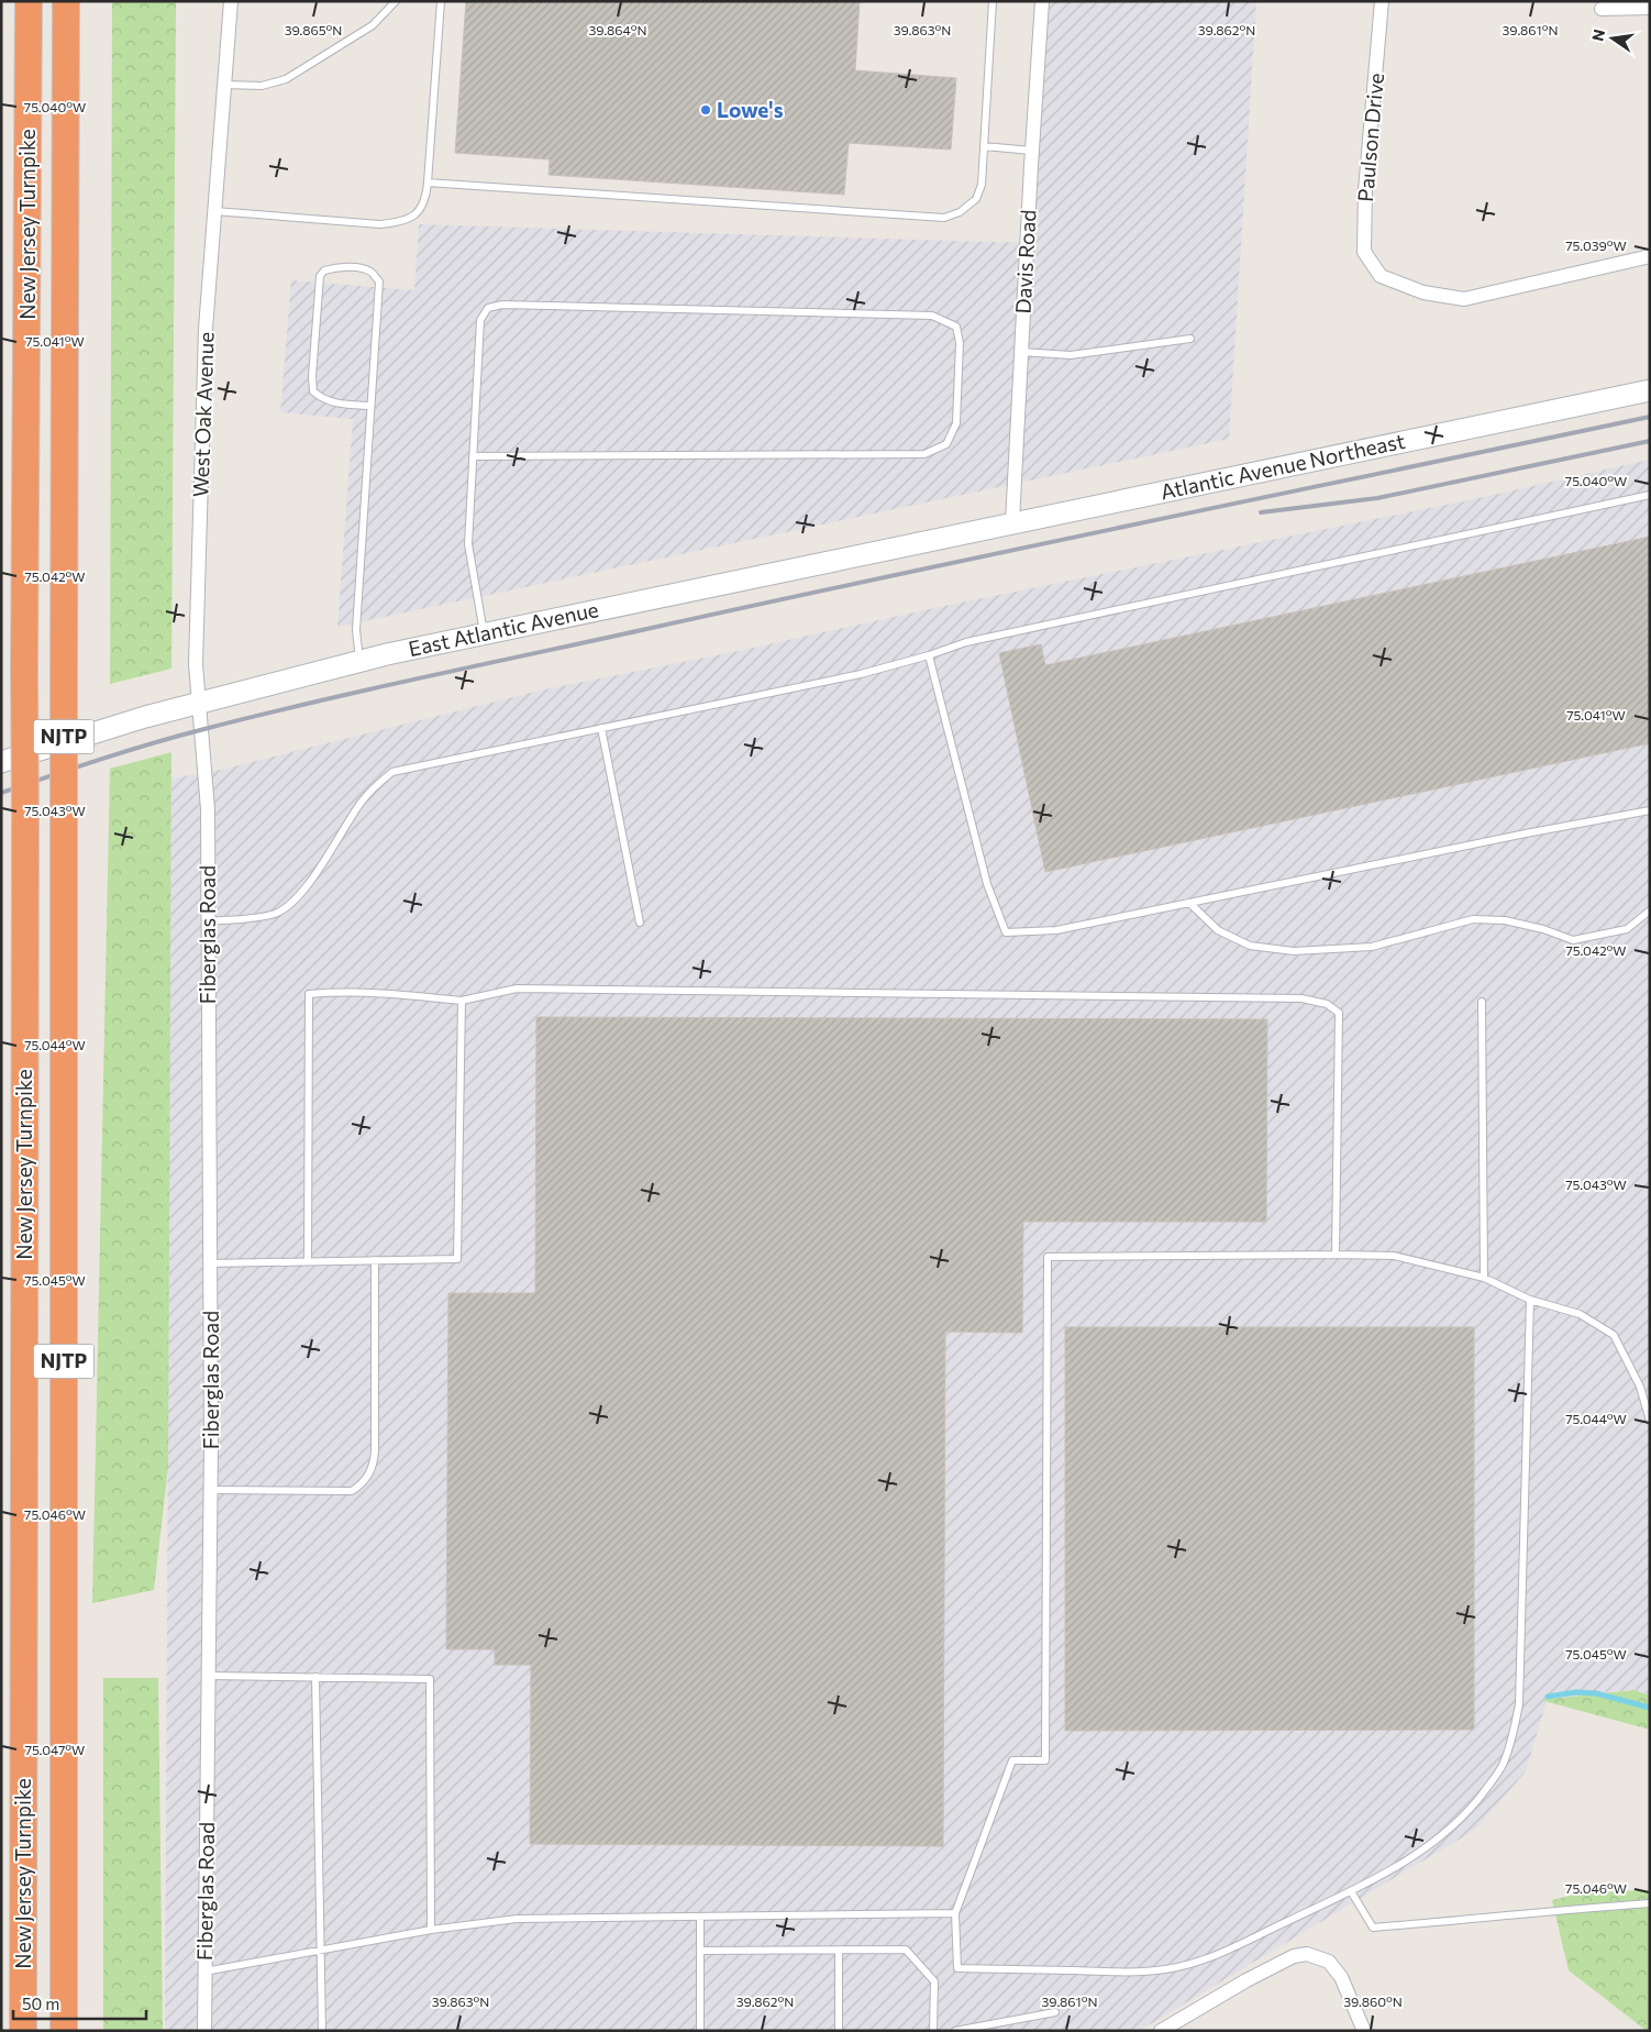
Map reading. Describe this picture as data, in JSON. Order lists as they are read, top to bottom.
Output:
{
  "streets": {
    "highway": ["New Jersey Turnpike", "NJTP"],
    "street": [
      "Paulson Drive",
      "Davis Road",
      "West Oak Avenue",
      "Atlantic Avenue Northeast",
      "East Atlantic Avenue",
      "Fiberglas Road"
    ]
  },
  "crossings": [
    ["Davis Road", "Atlantic Avenue Northeast"],
    ["Davis Road", "East Atlantic Avenue"],
    ["West Oak Avenue", "East Atlantic Avenue"],
    ["West Oak Avenue", "Fiberglas Road"],
    ["Atlantic Avenue Northeast", "East Atlantic Avenue"]
  ],
  "places": ["Lowe's"],
  "scale_bar": "50 m",
  "north": "left",
  "coordinates": [
    "39.865°N",
    "39.864°N",
    "39.863°N",
    "39.862°N",
    "39.861°N",
    "75.040°W",
    "75.039°W",
    "75.041°W",
    "75.042°W",
    "75.043°W",
    "75.044°W",
    "75.045°W",
    "75.046°W",
    "75.047°W",
    "39.860°N"
  ]
}
